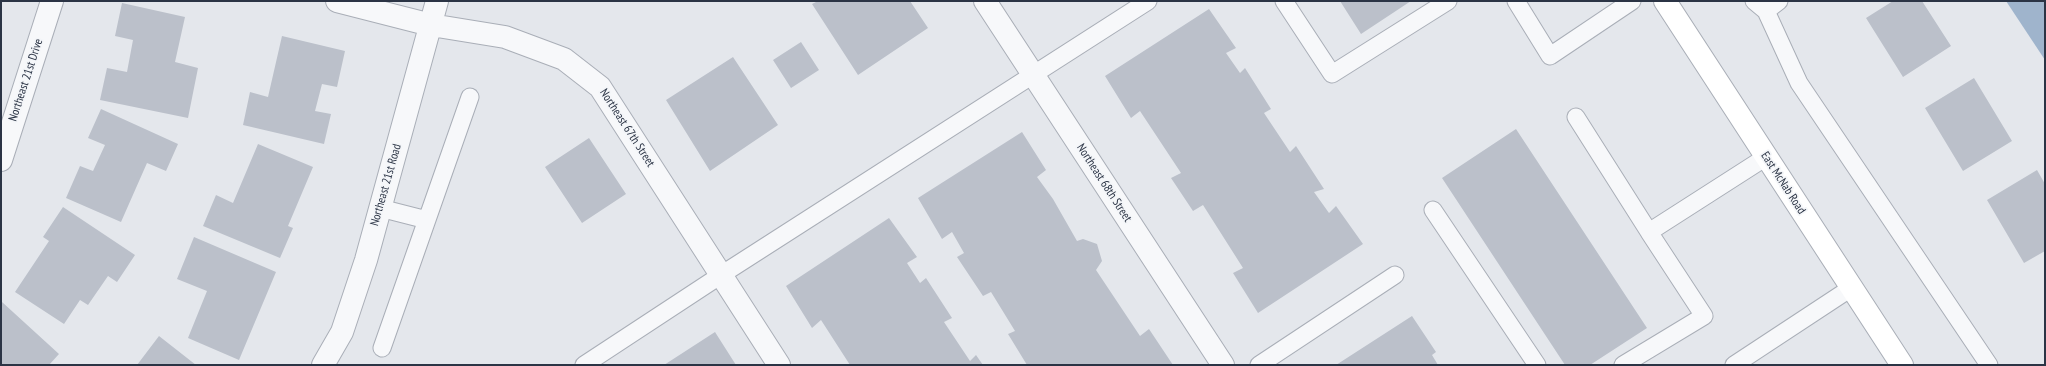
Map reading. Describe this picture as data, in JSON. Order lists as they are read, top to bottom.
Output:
{
  "streets": {
    "street": [
      "Northeast 21st Drive",
      "Northeast 67th Street",
      "Northeast 68th Street",
      "East McNab Road",
      "Northeast 21st Road"
    ]
  },
  "crossings": [
    ["Northeast 67th Street", "Northeast 21st Road"]
  ]
}
